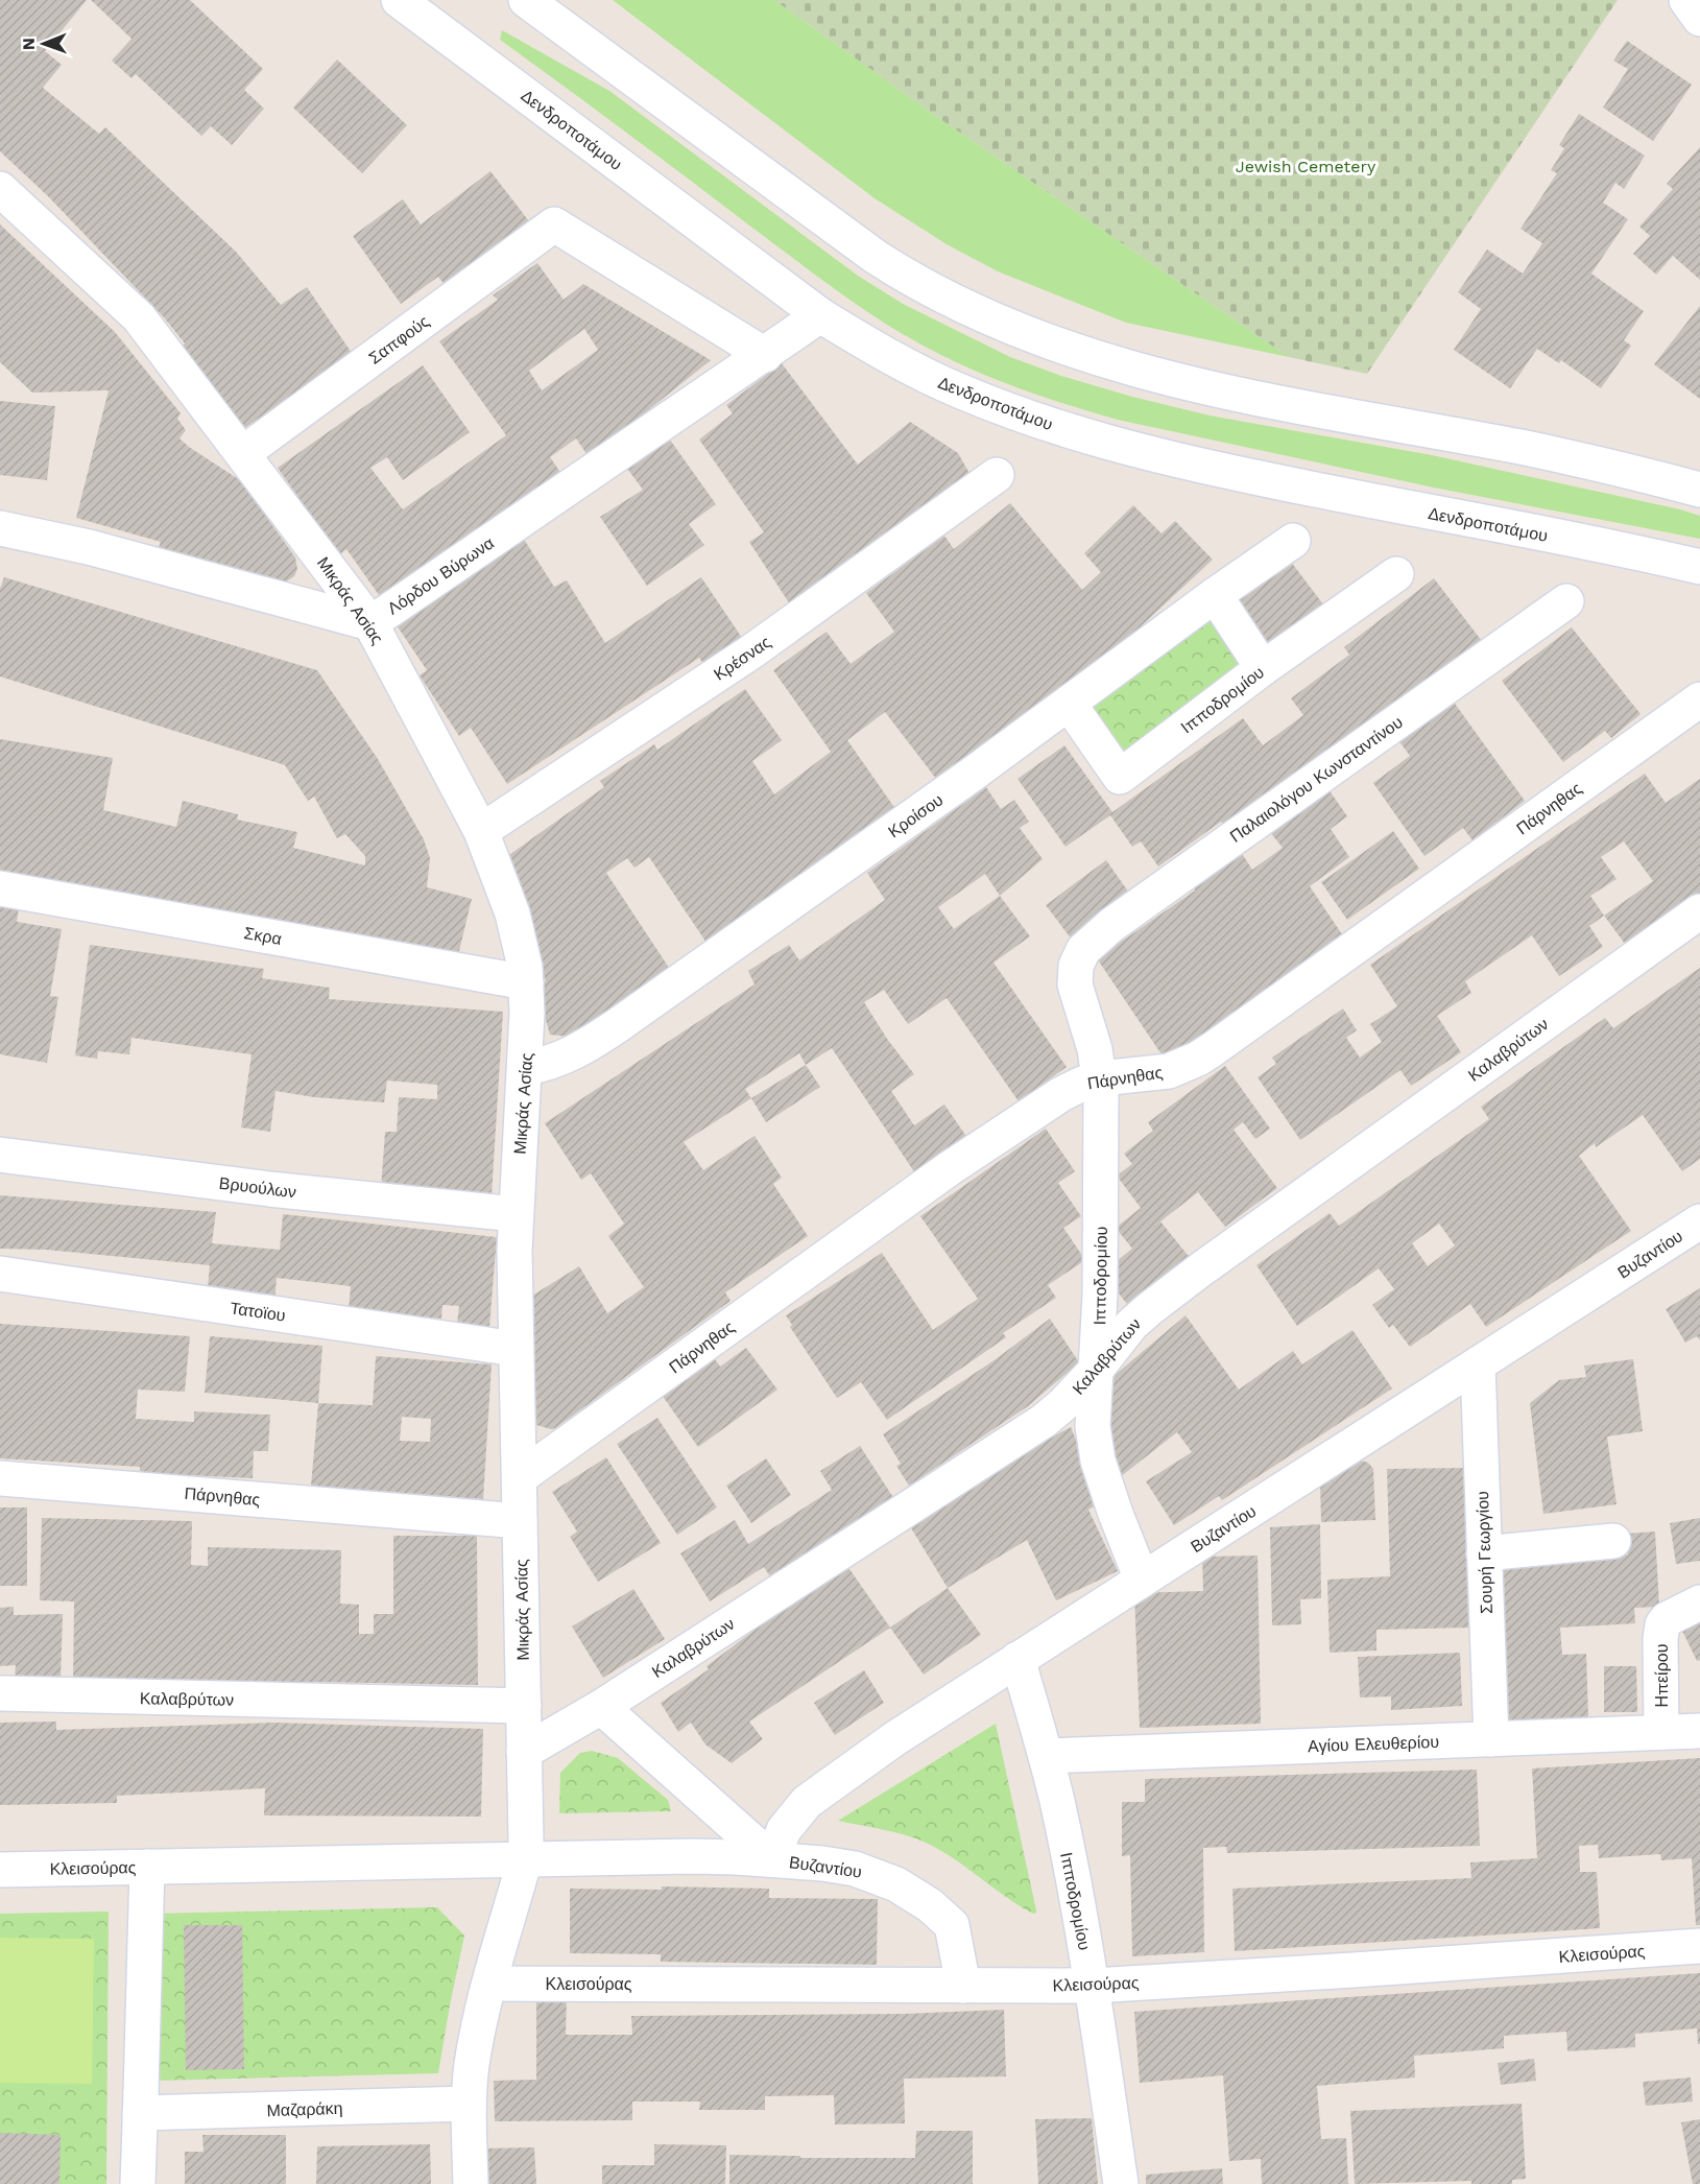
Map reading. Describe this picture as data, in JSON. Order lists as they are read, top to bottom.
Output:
{
  "streets": {
    "street": [
      "Δενδροποτάμου",
      "Σαπφούς",
      "Λόρδου Βύρωνα",
      "Μικράς Ασίας",
      "Κρέσνας",
      "Ιπποδρομίου",
      "Παλαιολόγου Κωνσταντίνου",
      "Πάρνηθας",
      "Κροίσου",
      "Σκρα",
      "Καλαβρύτων",
      "Βρυούλων",
      "Βυζαντίου",
      "Τατοϊου",
      "Σουρή Γεωργίου",
      "Ηπείρου",
      "Αγίου Ελευθερίου",
      "Κλεισούρας",
      "Μαζαράκη"
    ]
  },
  "crossings": [
    ["Δενδροποτάμου", "Λόρδου Βύρωνα"],
    ["Σαπφούς", "Λόρδου Βύρωνα"],
    ["Σαπφούς", "Μικράς Ασίας"],
    ["Λόρδου Βύρωνα", "Μικράς Ασίας"],
    ["Μικράς Ασίας", "Κρέσνας"],
    ["Μικράς Ασίας", "Πάρνηθας"],
    ["Μικράς Ασίας", "Κροίσου"],
    ["Μικράς Ασίας", "Σκρα"],
    ["Μικράς Ασίας", "Καλαβρύτων"],
    ["Μικράς Ασίας", "Βρυούλων"],
    ["Μικράς Ασίας", "Βυζαντίου"],
    ["Μικράς Ασίας", "Τατοϊου"],
    ["Μικράς Ασίας", "Κλεισούρας"],
    ["Μικράς Ασίας", "Μαζαράκη"],
    ["Ιπποδρομίου", "Παλαιολόγου Κωνσταντίνου"],
    ["Ιπποδρομίου", "Πάρνηθας"],
    ["Ιπποδρομίου", "Κροίσου"],
    ["Ιπποδρομίου", "Καλαβρύτων"],
    ["Ιπποδρομίου", "Βυζαντίου"],
    ["Ιπποδρομίου", "Αγίου Ελευθερίου"],
    ["Ιπποδρομίου", "Κλεισούρας"],
    ["Καλαβρύτων", "Βυζαντίου"],
    ["Βυζαντίου", "Σουρή Γεωργίου"],
    ["Βυζαντίου", "Κλεισούρας"],
    ["Σουρή Γεωργίου", "Αγίου Ελευθερίου"],
    ["Ηπείρου", "Αγίου Ελευθερίου"]
  ],
  "parks": ["Jewish Cemetery"],
  "north": "left"
}
